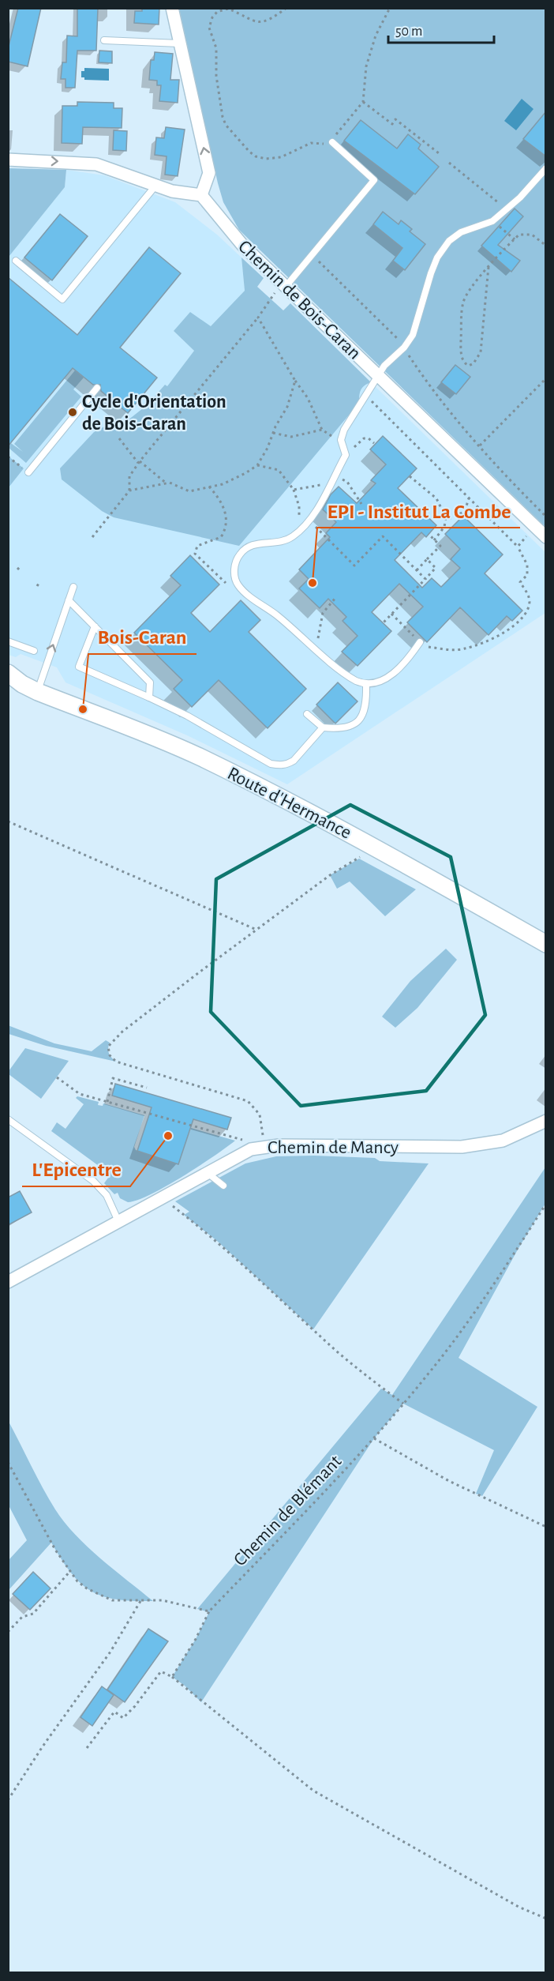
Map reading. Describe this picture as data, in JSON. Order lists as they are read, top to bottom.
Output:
{
  "streets": {
    "main road": ["Route d'Hermance"],
    "street": ["Chemin de Bois-Caran", "Chemin de Mancy"],
    "path": ["Chemin de Blémant"]
  },
  "places": [
    "Cycle d'Orientation de Bois-Caran",
    "EPI - Institut La Combe",
    "Bois-Caran",
    "L'Epicentre"
  ],
  "scale_bar": "50 m"
}
